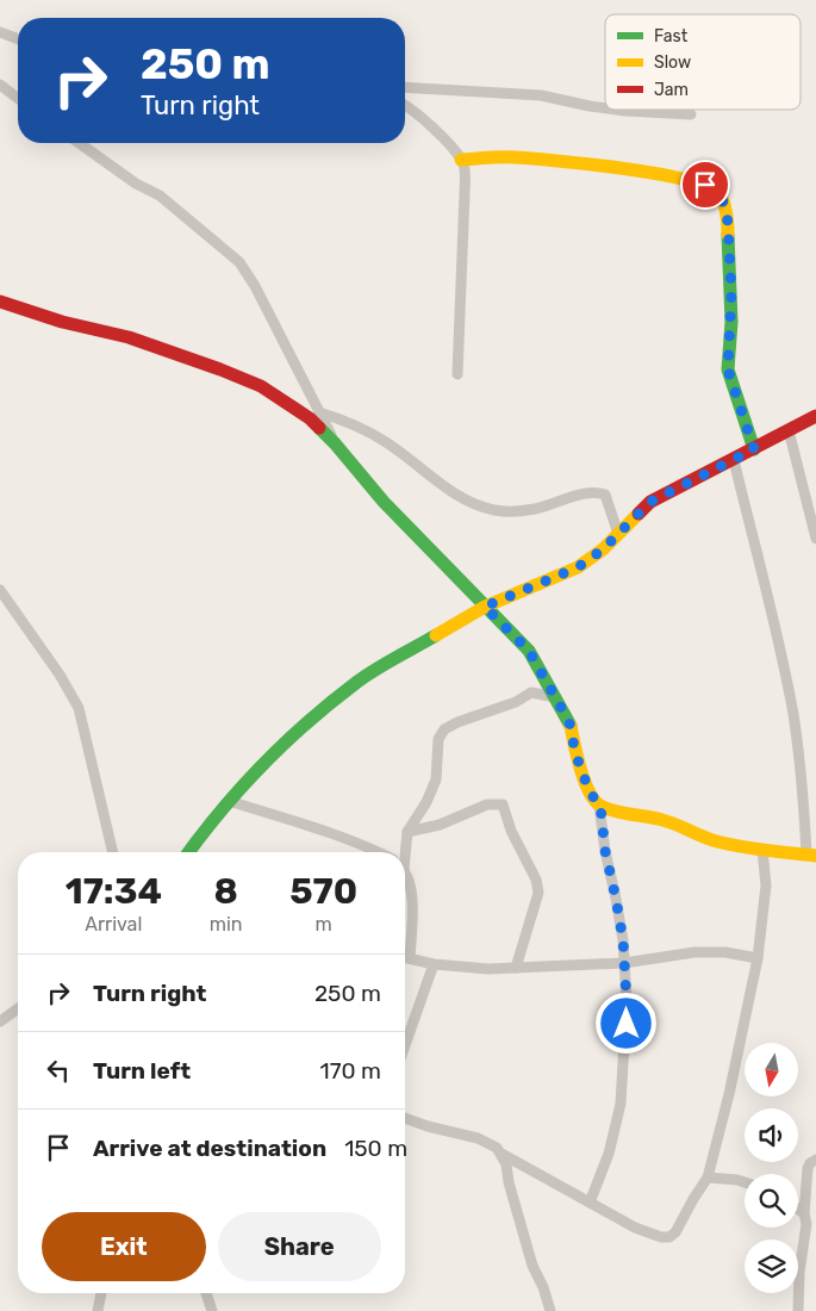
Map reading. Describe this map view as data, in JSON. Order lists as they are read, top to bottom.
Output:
{
  "legend": ["Fast", "Slow", "Jam"],
  "north": "bottom",
  "page": {
    "turn": ["250 m", "Turn right"],
    "eta": [
      "17:34",
      "Arrival",
      "8",
      "min",
      "570",
      "m"
    ],
    "list": [
      {
        "name": "Turn right",
        "value": "250 m"
      },
      {
        "name": "Turn left",
        "value": "170 m"
      },
      {
        "name": "Arrive at destination",
        "value": "150 m"
      }
    ],
    "buttons": ["Exit", "Share"]
  }
}
